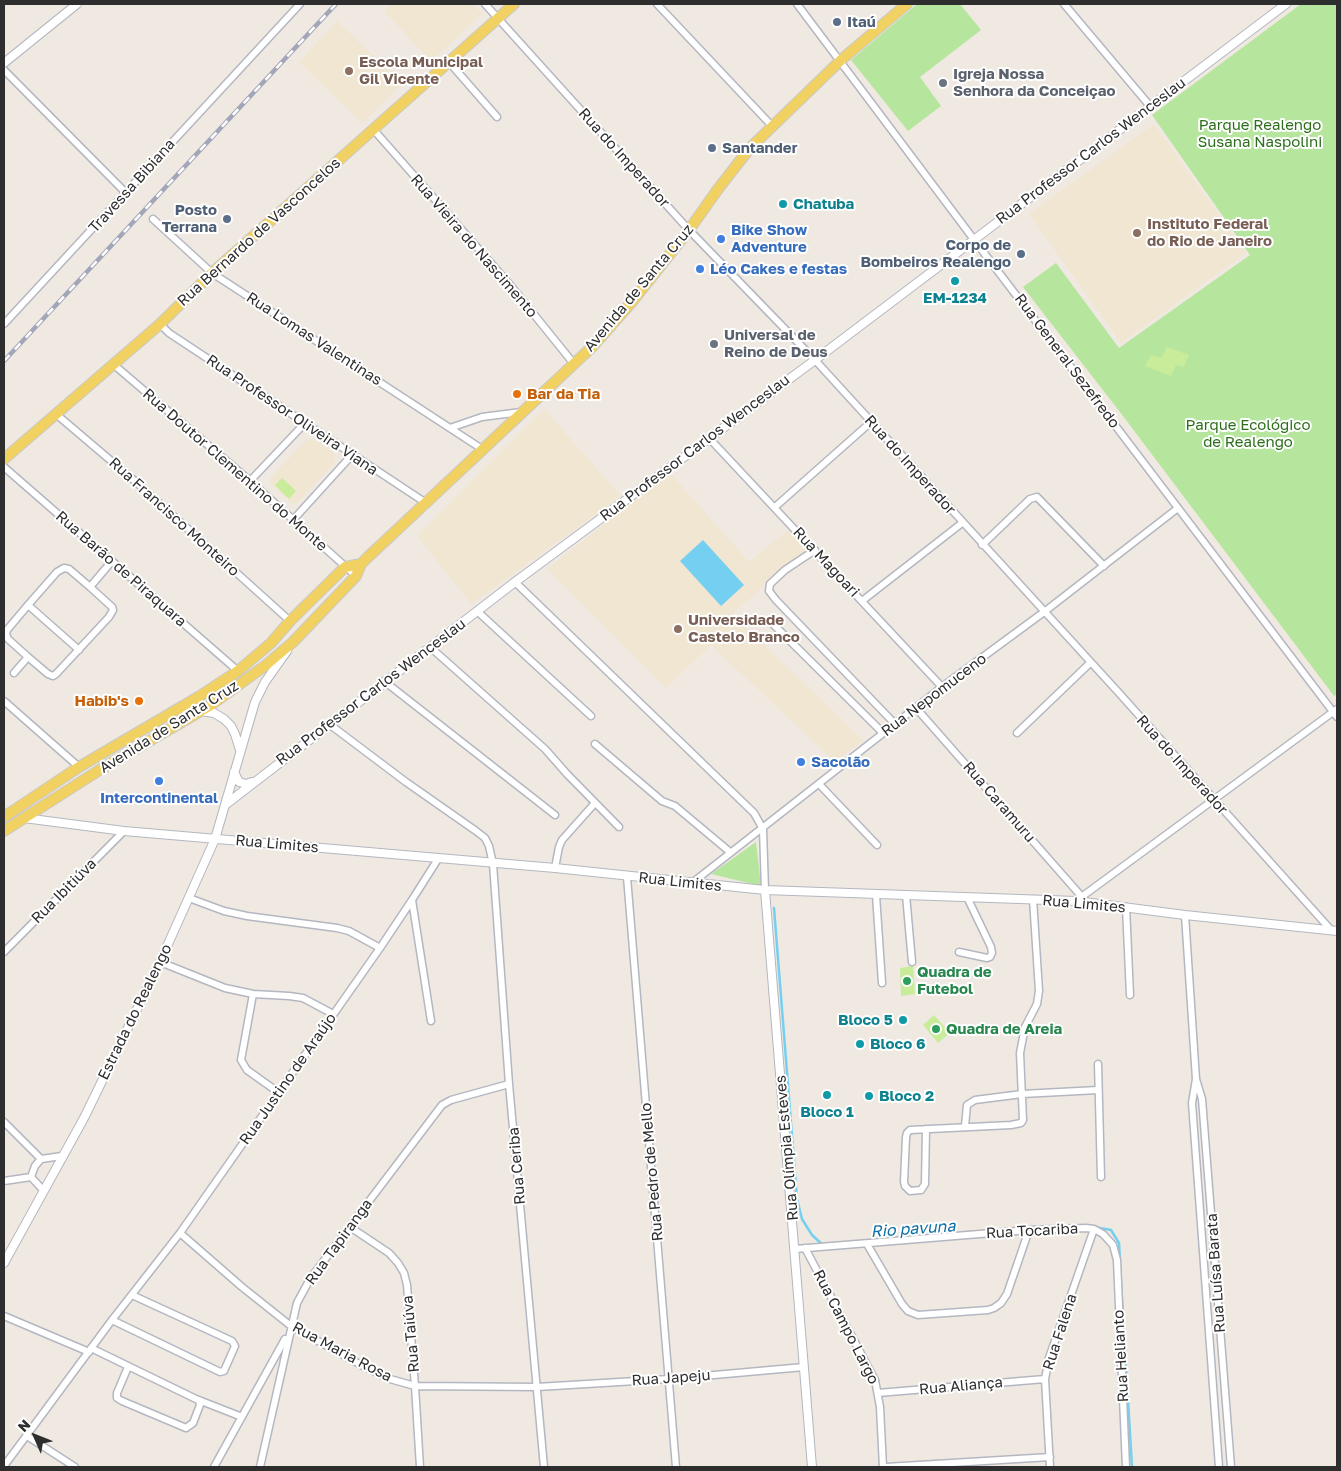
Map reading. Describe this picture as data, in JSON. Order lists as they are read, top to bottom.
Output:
{
  "streets": {
    "main road": ["Rua Bernardo de Vasconcelos", "Avenida de Santa Cruz"],
    "street": [
      "Rua Professor Carlos Wenceslau",
      "Rua do Imperador",
      "Travessa Bibiana",
      "Rua Vieira do Nascimento",
      "Rua Lomas Valentinas",
      "Rua General Sezefredo",
      "Rua Professor Oliveira Viana",
      "Rua Doutor Clementino do Monte",
      "Rua Francisco Monteiro",
      "Rua Magoari",
      "Rua Barão de Piraquara",
      "Rua Nepomuceno",
      "Rua Caramuru",
      "Rua Limites",
      "Rua Ibitiúva",
      "Estrada do Realengo",
      "Rua Justino de Araújo",
      "Rua Olímpia Esteves",
      "Rua Ceriba",
      "Rua Pedro de Mello",
      "Rua Tocariba",
      "Rua Tapiranga",
      "Rua Luísa Barata",
      "Rua Campo Largo",
      "Rua Falena",
      "Rua Taiúva",
      "Rua Maria Rosa",
      "Rua Helianto",
      "Rua Japeju",
      "Rua Aliança"
    ]
  },
  "crossings": [
    ["Rua Professor Carlos Wenceslau", "Rua do Imperador"],
    ["Rua Professor Carlos Wenceslau", "Rua General Sezefredo"],
    ["Rua Professor Carlos Wenceslau", "Rua Magoari"],
    ["Rua Professor Carlos Wenceslau", "Estrada do Realengo"],
    ["Rua Professor Carlos Wenceslau", "Rua Ceriba"],
    ["Rua do Imperador", "Rua Bernardo de Vasconcelos"],
    ["Rua do Imperador", "Avenida de Santa Cruz"],
    ["Rua do Imperador", "Rua Nepomuceno"],
    ["Rua do Imperador", "Rua Limites"],
    ["Rua Bernardo de Vasconcelos", "Rua Vieira do Nascimento"],
    ["Rua Bernardo de Vasconcelos", "Rua Lomas Valentinas"],
    ["Rua Bernardo de Vasconcelos", "Rua Professor Oliveira Viana"],
    ["Rua Bernardo de Vasconcelos", "Rua Doutor Clementino do Monte"],
    ["Rua Bernardo de Vasconcelos", "Rua Francisco Monteiro"],
    ["Rua Vieira do Nascimento", "Avenida de Santa Cruz"],
    ["Avenida de Santa Cruz", "Rua Lomas Valentinas"],
    ["Avenida de Santa Cruz", "Rua General Sezefredo"],
    ["Avenida de Santa Cruz", "Rua Professor Oliveira Viana"],
    ["Avenida de Santa Cruz", "Rua Doutor Clementino do Monte"],
    ["Avenida de Santa Cruz", "Rua Francisco Monteiro"],
    ["Avenida de Santa Cruz", "Rua Barão de Piraquara"],
    ["Avenida de Santa Cruz", "Rua Limites"],
    ["Avenida de Santa Cruz", "Estrada do Realengo"],
    ["Rua General Sezefredo", "Rua Nepomuceno"],
    ["Rua Magoari", "Rua Nepomuceno"],
    ["Rua Nepomuceno", "Rua Caramuru"],
    ["Rua Nepomuceno", "Rua Limites"],
    ["Rua Nepomuceno", "Rua Olímpia Esteves"],
    ["Rua Caramuru", "Rua Limites"],
    ["Rua Limites", "Rua Ibitiúva"],
    ["Rua Limites", "Estrada do Realengo"],
    ["Rua Limites", "Rua Justino de Araújo"],
    ["Rua Limites", "Rua Olímpia Esteves"],
    ["Rua Limites", "Rua Ceriba"],
    ["Rua Limites", "Rua Pedro de Mello"],
    ["Rua Limites", "Rua Luísa Barata"],
    ["Rua Justino de Araújo", "Rua Maria Rosa"],
    ["Rua Olímpia Esteves", "Rua Tocariba"],
    ["Rua Olímpia Esteves", "Rua Japeju"],
    ["Rua Ceriba", "Rua Tapiranga"],
    ["Rua Ceriba", "Rua Maria Rosa"],
    ["Rua Ceriba", "Rua Japeju"],
    ["Rua Pedro de Mello", "Rua Japeju"],
    ["Rua Tocariba", "Rua Campo Largo"],
    ["Rua Tocariba", "Rua Falena"],
    ["Rua Tocariba", "Rua Helianto"],
    ["Rua Tapiranga", "Rua Taiúva"],
    ["Rua Tapiranga", "Rua Maria Rosa"],
    ["Rua Campo Largo", "Rua Aliança"],
    ["Rua Falena", "Rua Aliança"],
    ["Rua Taiúva", "Rua Maria Rosa"],
    ["Rua Maria Rosa", "Rua Japeju"]
  ],
  "water": ["Rio pavuna"],
  "parks": ["Parque Realengo Susana Naspolini", "Parque Ecológico de Realengo"],
  "places": [
    "Itaú",
    "Escola Municipal Gil Vicente",
    "Igreja Nossa Senhora da Conceiçao",
    "Santander",
    "Chatuba",
    "Posto Terrana",
    "Instituto Federal do Rio de Janeiro",
    "Bike Show Adventure",
    "Corpo de Bombeiros Realengo",
    "Léo Cakes e festas",
    "EM-1234",
    "Universal de Reino de Deus",
    "Bar da Tia",
    "Universidade Castelo Branco",
    "Habib's",
    "Sacolão",
    "Intercontinental",
    "Quadra de Futebol",
    "Bloco 5",
    "Quadra de Areia",
    "Bloco 6",
    "Bloco 1",
    "Bloco 2"
  ],
  "north": "top left"
}
